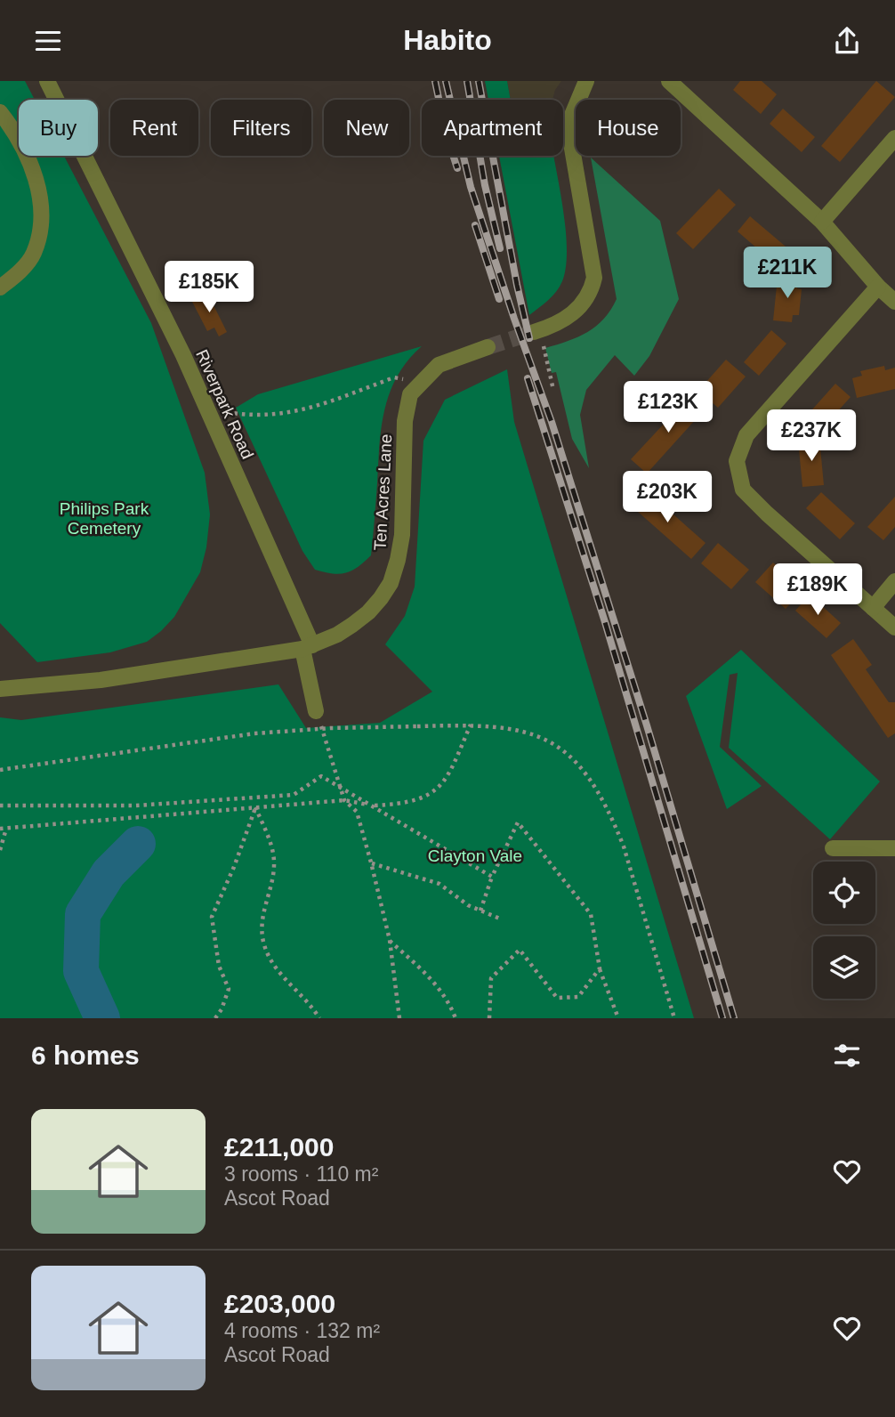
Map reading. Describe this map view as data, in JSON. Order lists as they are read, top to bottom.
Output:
{
  "streets": {
    "street": ["Riverpark Road", "Ten Acres Lane"]
  },
  "crossings": [
    ["Riverpark Road", "Ten Acres Lane"]
  ],
  "parks": ["Philips Park Cemetery", "Clayton Vale"],
  "page": {
    "header": "Habito",
    "chip": [
      "Buy",
      "Rent",
      "Filters",
      "New",
      "Apartment",
      "House"
    ],
    "price": [
      "£211K",
      "£185K",
      "£123K",
      "£237K",
      "£203K",
      "£189K"
    ],
    "heading": "6 homes",
    "list": [
      {
        "name": "£211,000",
        "note": "3 rooms · 110 m² · Ascot Road"
      },
      {
        "name": "£203,000",
        "note": "4 rooms · 132 m² · Ascot Road"
      }
    ]
  }
}
